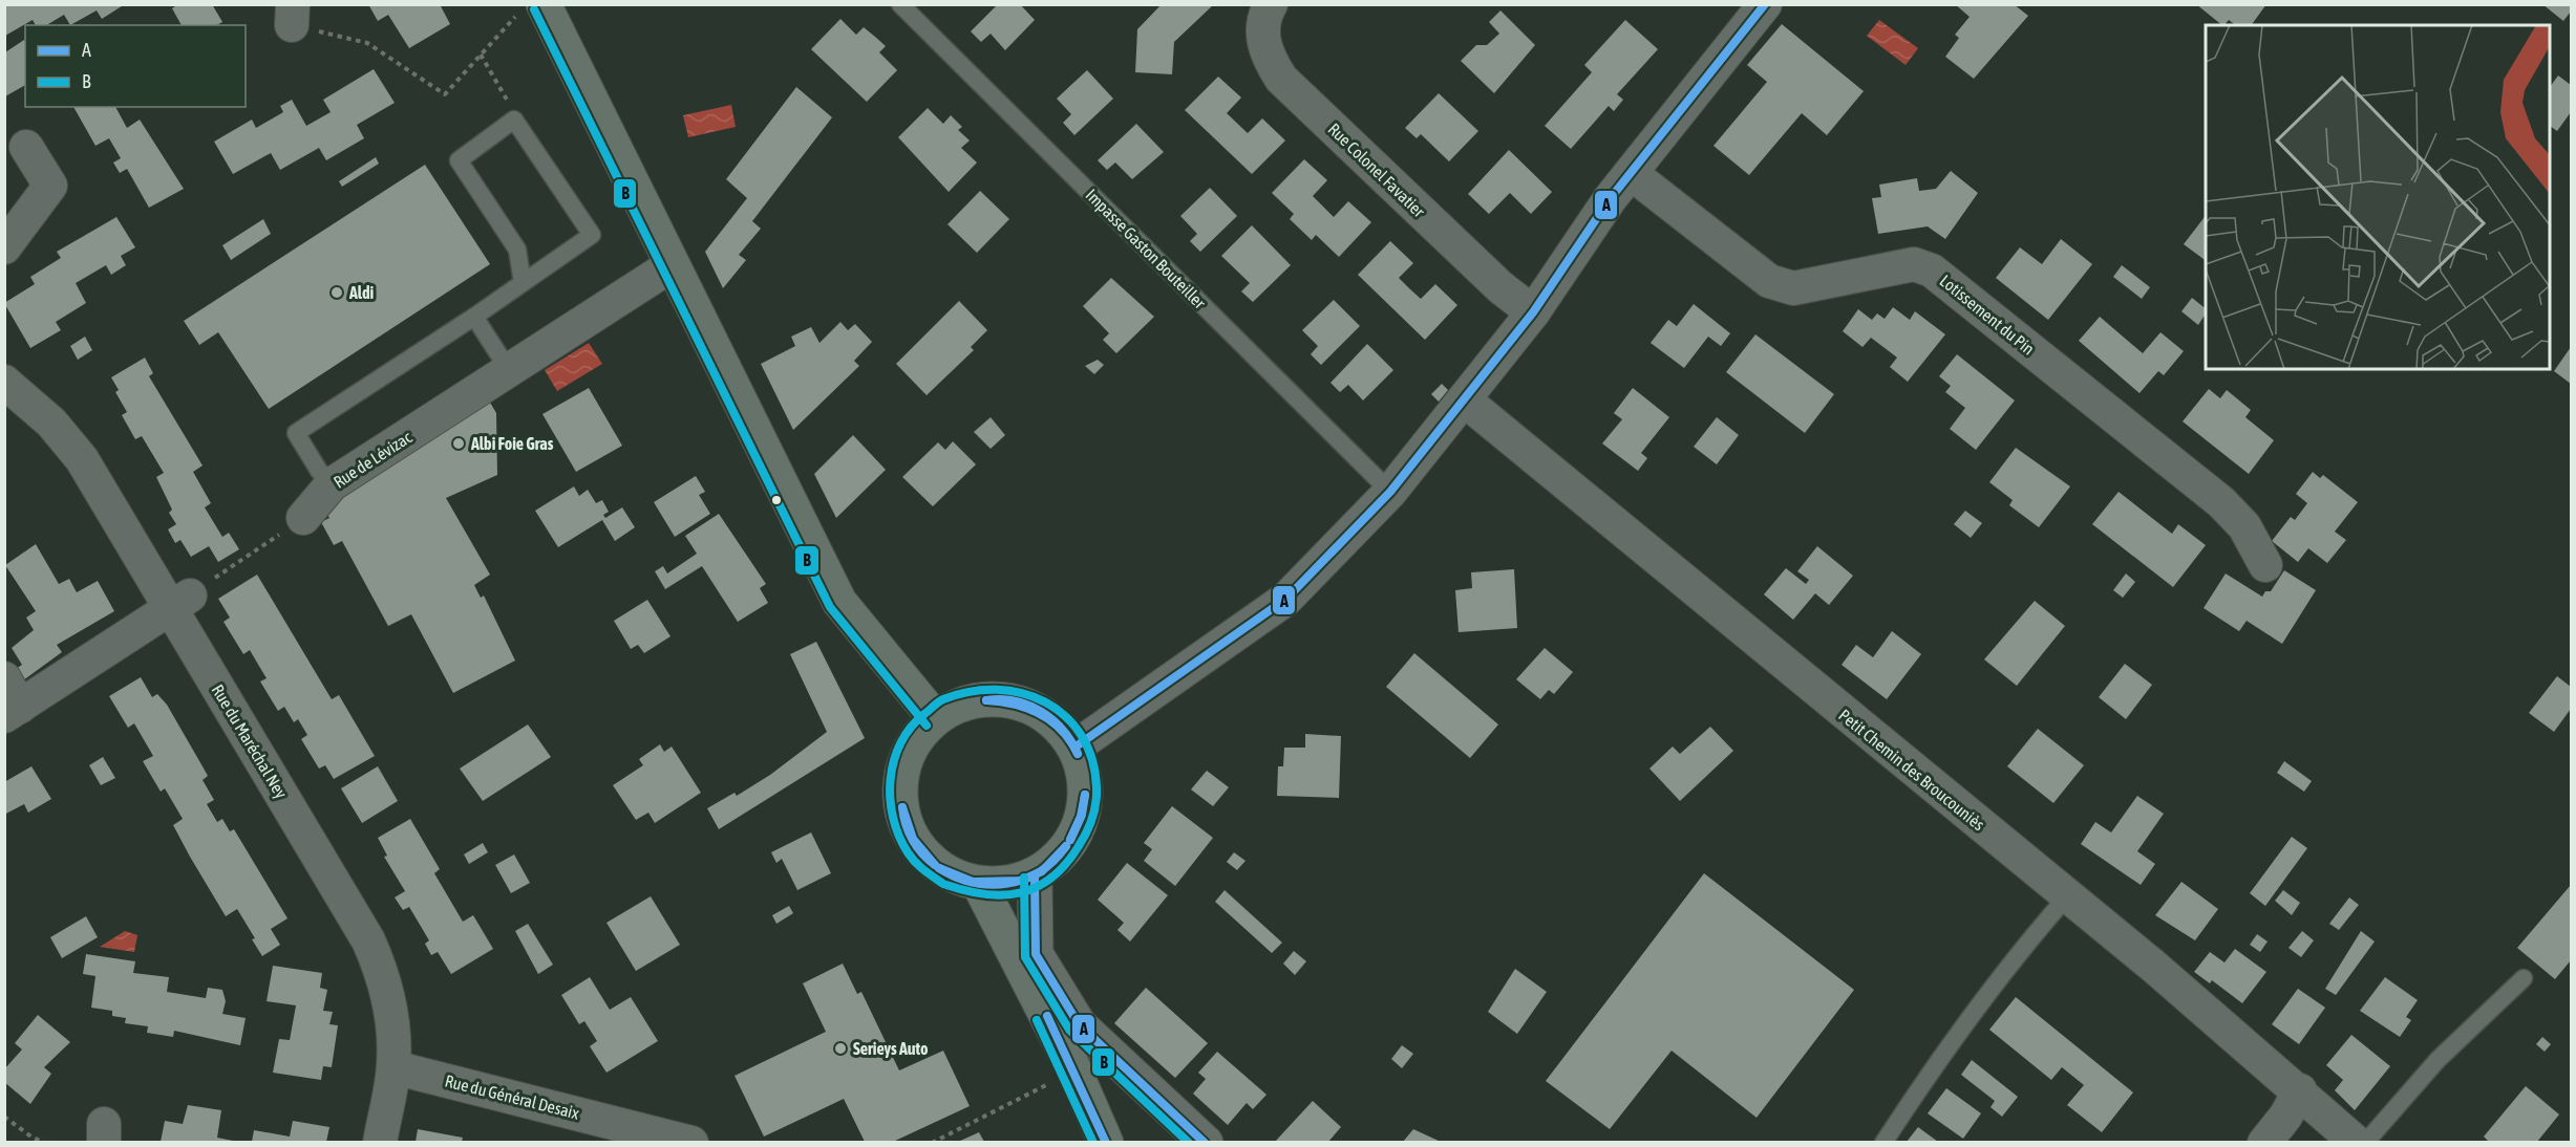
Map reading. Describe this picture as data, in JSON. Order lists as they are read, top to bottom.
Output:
{
  "streets": {
    "street": [
      "Rue Colonel Favatier",
      "Lotissement du Pin",
      "Rue de Lévizac",
      "Rue du Maréchal Ney",
      "Petit Chemin des Broucouniès",
      "Rue du Général Desaix"
    ],
    "lane": ["Impasse Gaston Bouteiller"]
  },
  "crossings": [
    ["Rue du Maréchal Ney", "Rue du Général Desaix"]
  ],
  "places": ["Aldi", "Albi Foie Gras", "Serieys Auto"],
  "lines": ["transit line A", "transit line B"],
  "legend": ["A", "B"]
}
